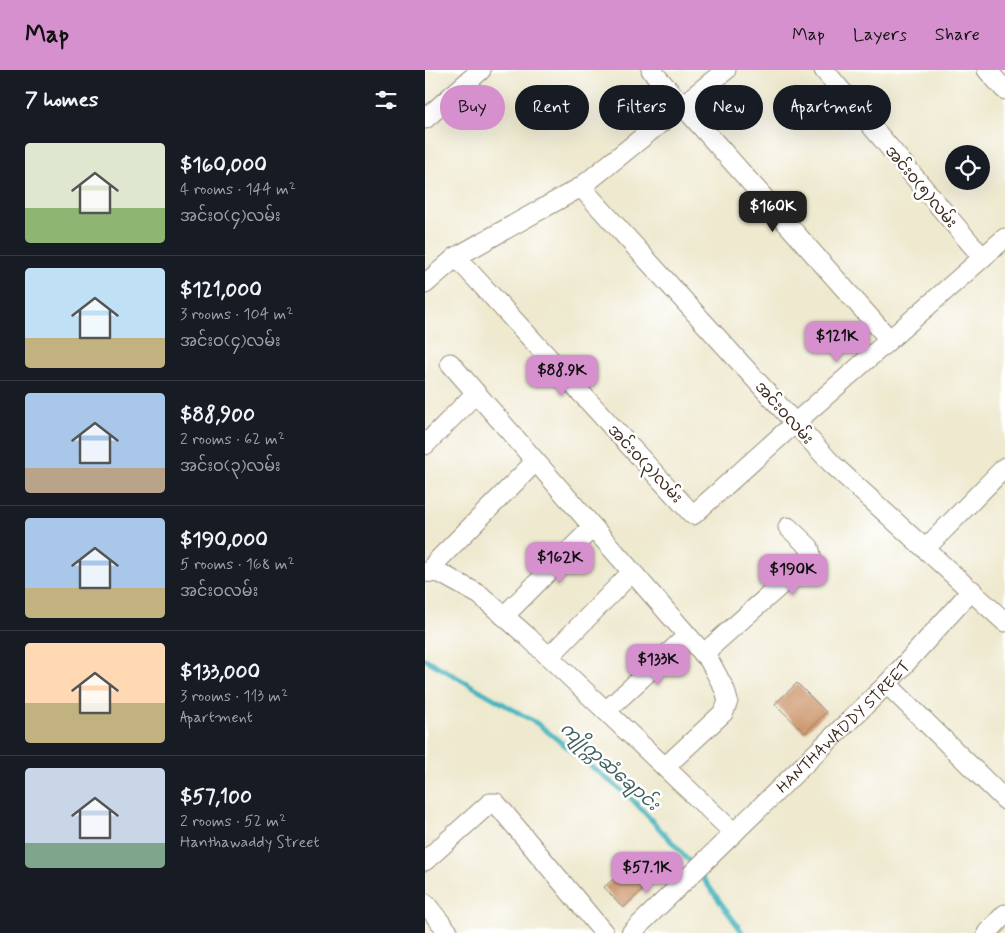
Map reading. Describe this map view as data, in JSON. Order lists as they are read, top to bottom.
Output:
{
  "streets": {
    "street": [
      "အင်းဝ(၅)လမ်း",
      "အင်းဝလမ်း",
      "အင်းဝ(၃)လမ်း",
      "HANTHAWADDY STREET"
    ]
  },
  "crossings": [
    ["အင်းဝလမ်း", "အင်းဝ(၃)လမ်း"],
    ["အင်းဝလမ်း", "HANTHAWADDY STREET"]
  ],
  "water": ["ကျိုက္ကဆံချောင်း"],
  "page": {
    "header": "Map",
    "nav": ["Map", "Layers", "Share"],
    "heading": "7 homes",
    "chip": [
      "Buy",
      "Rent",
      "Filters",
      "New",
      "Apartment"
    ],
    "list": [
      {
        "name": "$160,000",
        "note": "4 rooms · 144 m² · အင်းဝ(၄)လမ်း"
      },
      {
        "name": "$121,000",
        "note": "3 rooms · 104 m² · အင်းဝ(၄)လမ်း"
      },
      {
        "name": "$88,900",
        "note": "2 rooms · 62 m² · အင်းဝ(၃)လမ်း"
      },
      {
        "name": "$190,000",
        "note": "5 rooms · 168 m² · အင်းဝလမ်း"
      },
      {
        "name": "$133,000",
        "note": "3 rooms · 113 m² · Apartment"
      },
      {
        "name": "$57,100",
        "note": "2 rooms · 52 m² · Hanthawaddy Street"
      }
    ],
    "price": [
      "$160K",
      "$121K",
      "$88.9K",
      "$162K",
      "$190K",
      "$133K",
      "$57.1K"
    ]
  }
}
